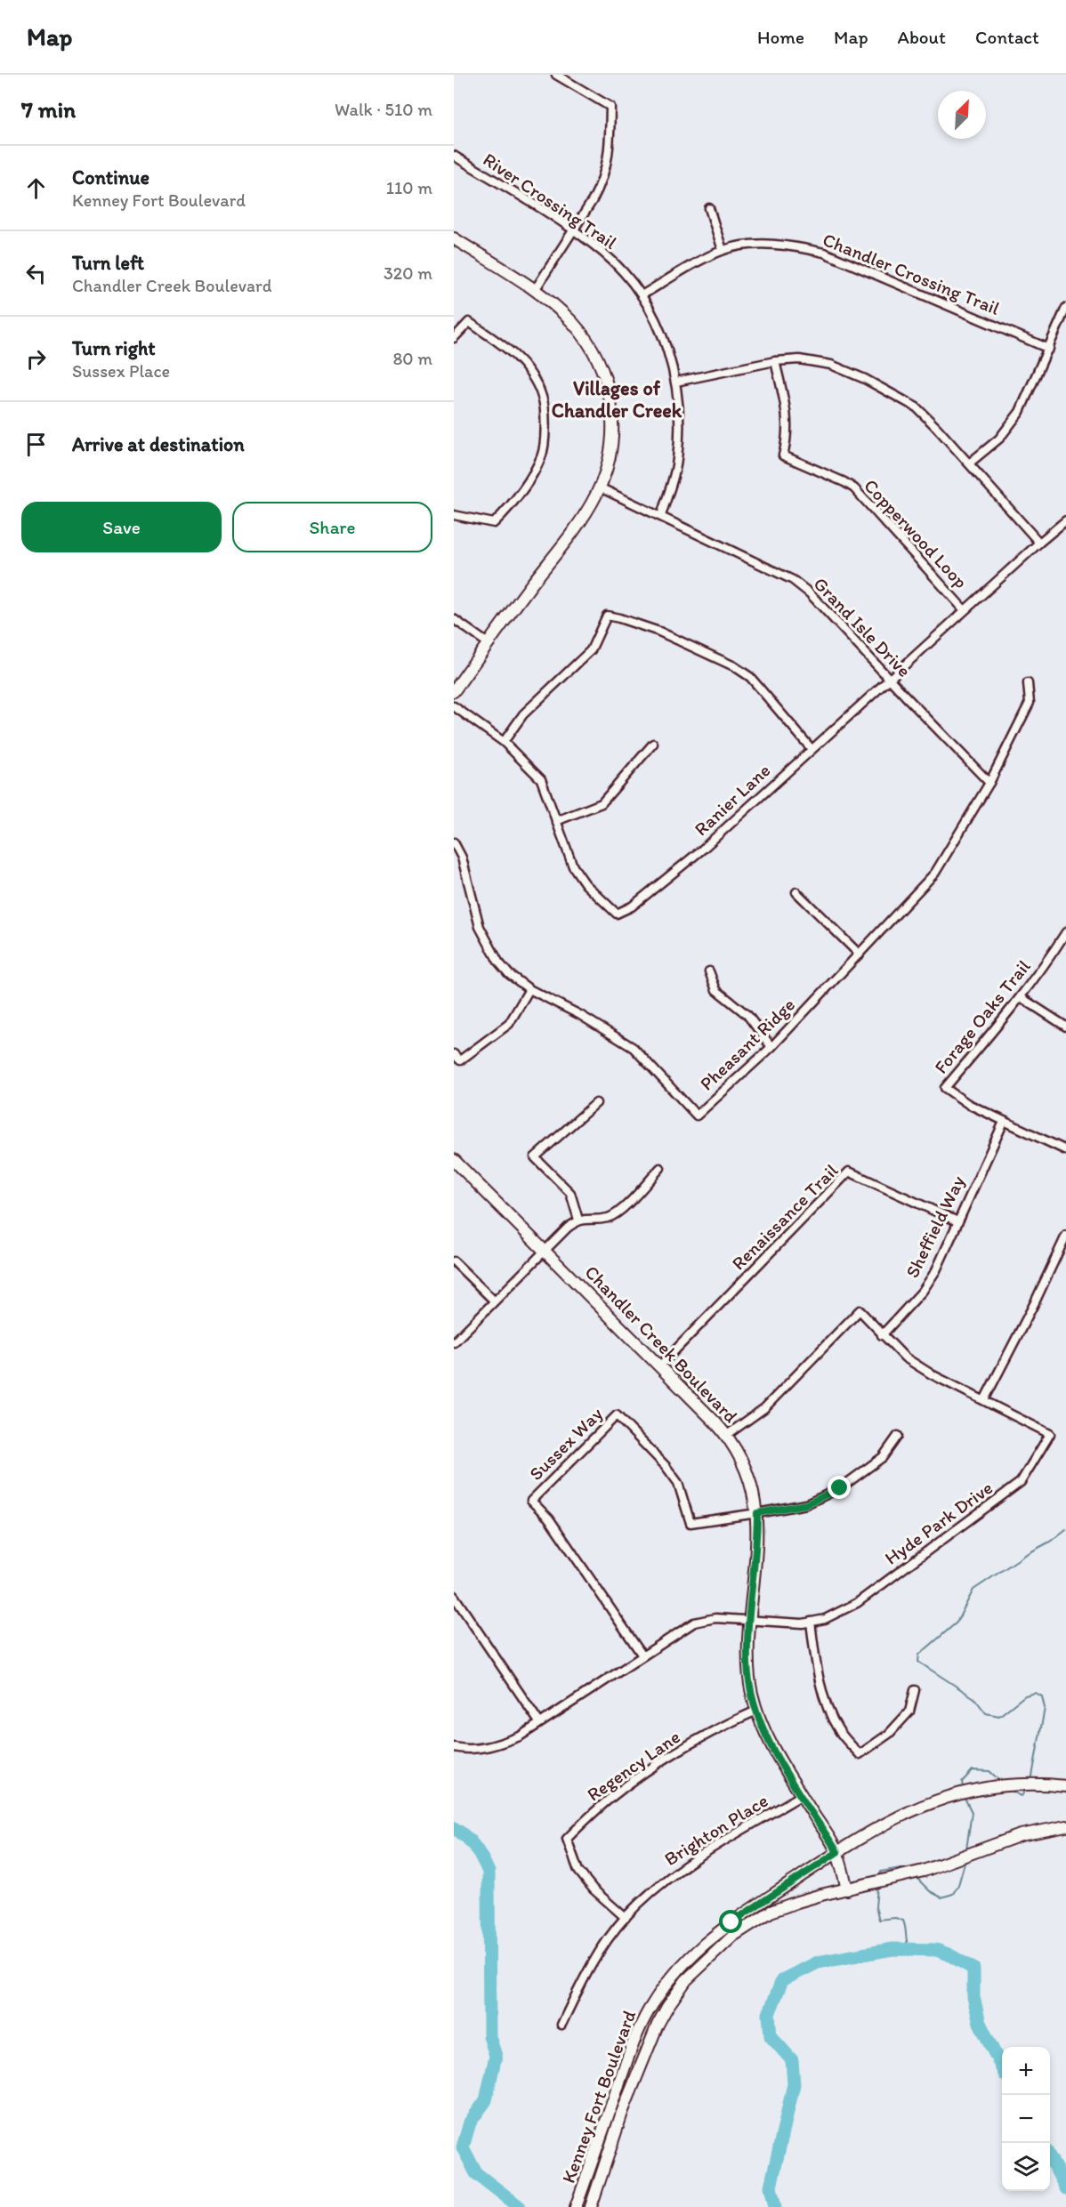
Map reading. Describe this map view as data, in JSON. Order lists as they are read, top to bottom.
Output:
{
  "streets": {
    "street": [
      "River Crossing Trail",
      "Chandler Crossing Trail",
      "Copperwood Loop",
      "Grand Isle Drive",
      "Ranier Lane",
      "Forage Oaks Trail",
      "Pheasant Ridge",
      "Renaissance Trail",
      "Sheffield Way",
      "Chandler Creek Boulevard",
      "Sussex Way",
      "Hyde Park Drive",
      "Regency Lane",
      "Brighton Place",
      "Kenney Fort Boulevard"
    ]
  },
  "crossings": [
    ["River Crossing Trail", "Chandler Crossing Trail"],
    ["River Crossing Trail", "Grand Isle Drive"],
    ["Copperwood Loop", "Ranier Lane"],
    ["Grand Isle Drive", "Ranier Lane"],
    ["Grand Isle Drive", "Pheasant Ridge"],
    ["Forage Oaks Trail", "Sheffield Way"],
    ["Renaissance Trail", "Sheffield Way"],
    ["Renaissance Trail", "Chandler Creek Boulevard"],
    ["Sheffield Way", "Hyde Park Drive"],
    ["Chandler Creek Boulevard", "Sussex Way"],
    ["Chandler Creek Boulevard", "Hyde Park Drive"],
    ["Chandler Creek Boulevard", "Regency Lane"],
    ["Chandler Creek Boulevard", "Brighton Place"],
    ["Chandler Creek Boulevard", "Kenney Fort Boulevard"],
    ["Sussex Way", "Hyde Park Drive"],
    ["Regency Lane", "Brighton Place"]
  ],
  "districts": ["Villages of Chandler Creek"],
  "north": "top right",
  "page": {
    "header": "Map",
    "nav": [
      "Home",
      "Map",
      "About",
      "Contact"
    ],
    "heading": ["7 min", "Walk · 510 m"],
    "list": [
      ["Continue", "Kenney Fort Boulevard", "110 m"],
      ["Turn left", "Chandler Creek Boulevard", "320 m"],
      ["Turn right", "Sussex Place", "80 m"],
      "Arrive at destination"
    ],
    "buttons": ["Save", "Share"],
    "map_buttons": ["+", "−"]
  }
}
